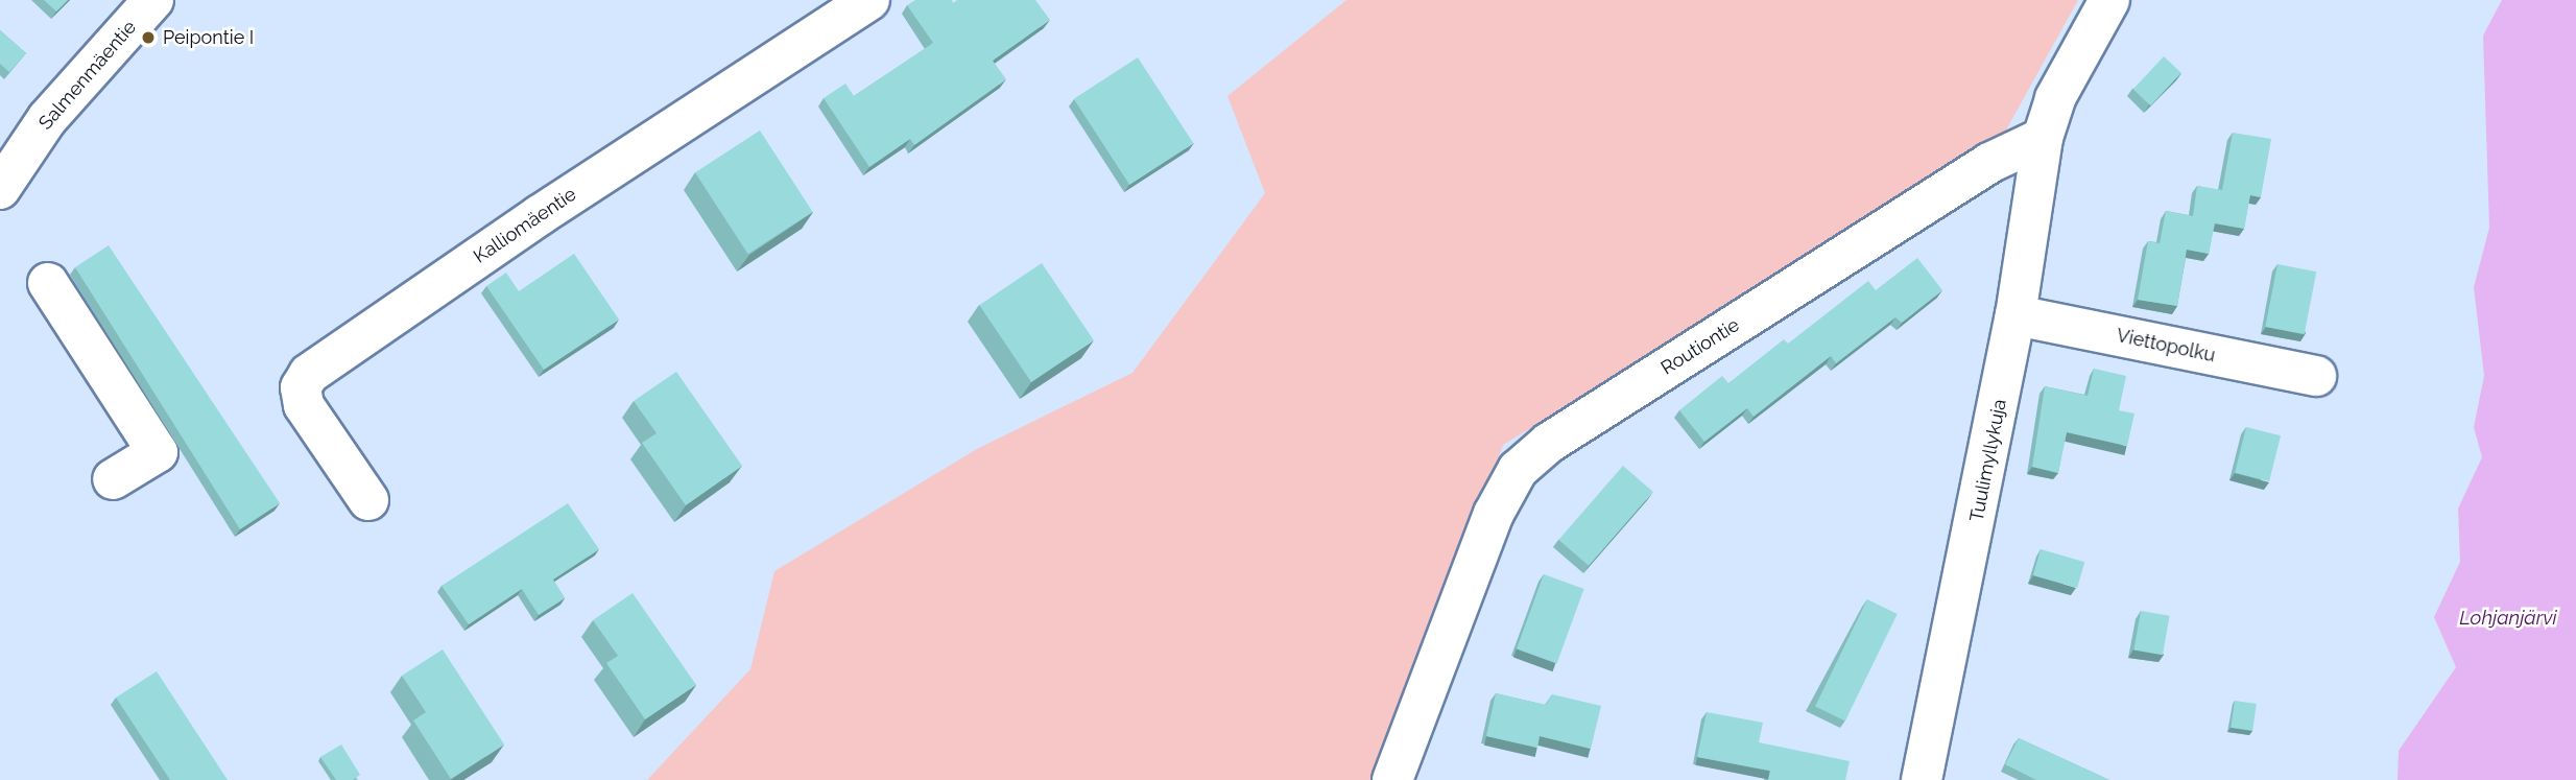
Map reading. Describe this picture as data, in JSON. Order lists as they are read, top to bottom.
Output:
{
  "streets": {
    "street": [
      "Salmenmäentie",
      "Kalliomäentie",
      "Viettopolku",
      "Routiontie",
      "Tuulimyllykuja"
    ]
  },
  "crossings": [
    ["Viettopolku", "Tuulimyllykuja"],
    ["Routiontie", "Tuulimyllykuja"]
  ],
  "water": ["Lohjanjärvi"],
  "places": ["Peipontie I"]
}
